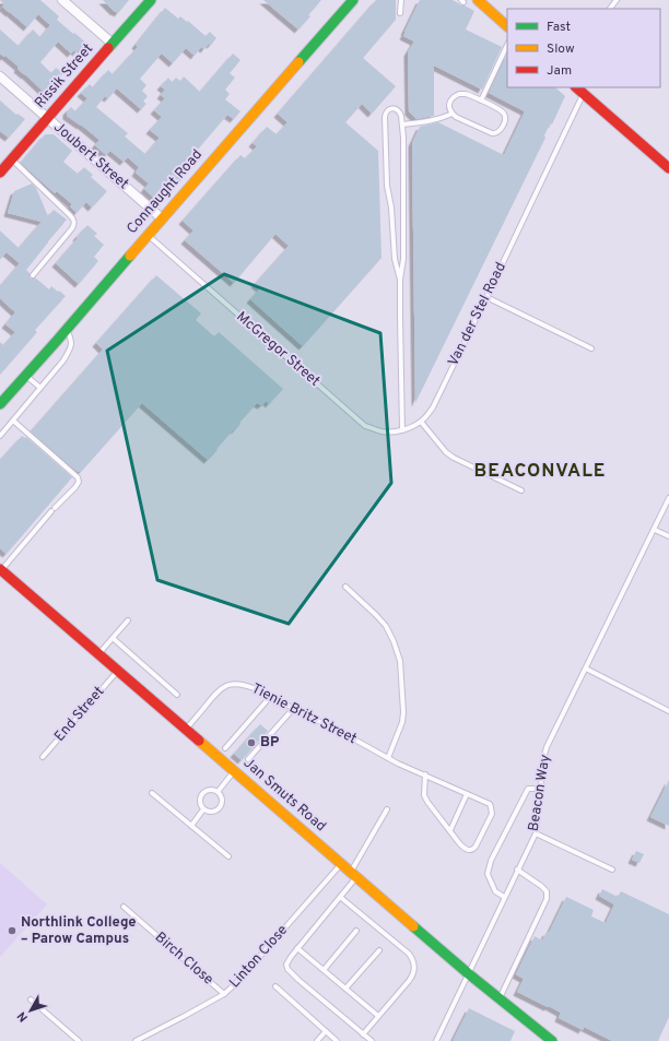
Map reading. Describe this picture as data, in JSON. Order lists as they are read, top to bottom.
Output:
{
  "streets": {
    "street": [
      "Rissik Street",
      "Joubert Street",
      "Connaught Road",
      "Jan Smuts Road"
    ],
    "lane": [
      "Van der Stel Road",
      "McGregor Street",
      "End Street",
      "Tienie Britz Street",
      "Beacon Way",
      "Linton Close",
      "Birch Close"
    ]
  },
  "crossings": [
    ["Rissik Street", "Joubert Street"],
    ["Joubert Street", "Connaught Road"],
    ["Connaught Road", "McGregor Street"],
    ["Van der Stel Road", "McGregor Street"],
    ["End Street", "Jan Smuts Road"],
    ["Tienie Britz Street", "Jan Smuts Road"],
    ["Beacon Way", "Jan Smuts Road"],
    ["Jan Smuts Road", "Linton Close"],
    ["Linton Close", "Birch Close"]
  ],
  "districts": ["BEACONVALE"],
  "places": ["BP", "Northlink College – Parow Campus"],
  "legend": ["Fast", "Slow", "Jam"],
  "north": "bottom left"
}
